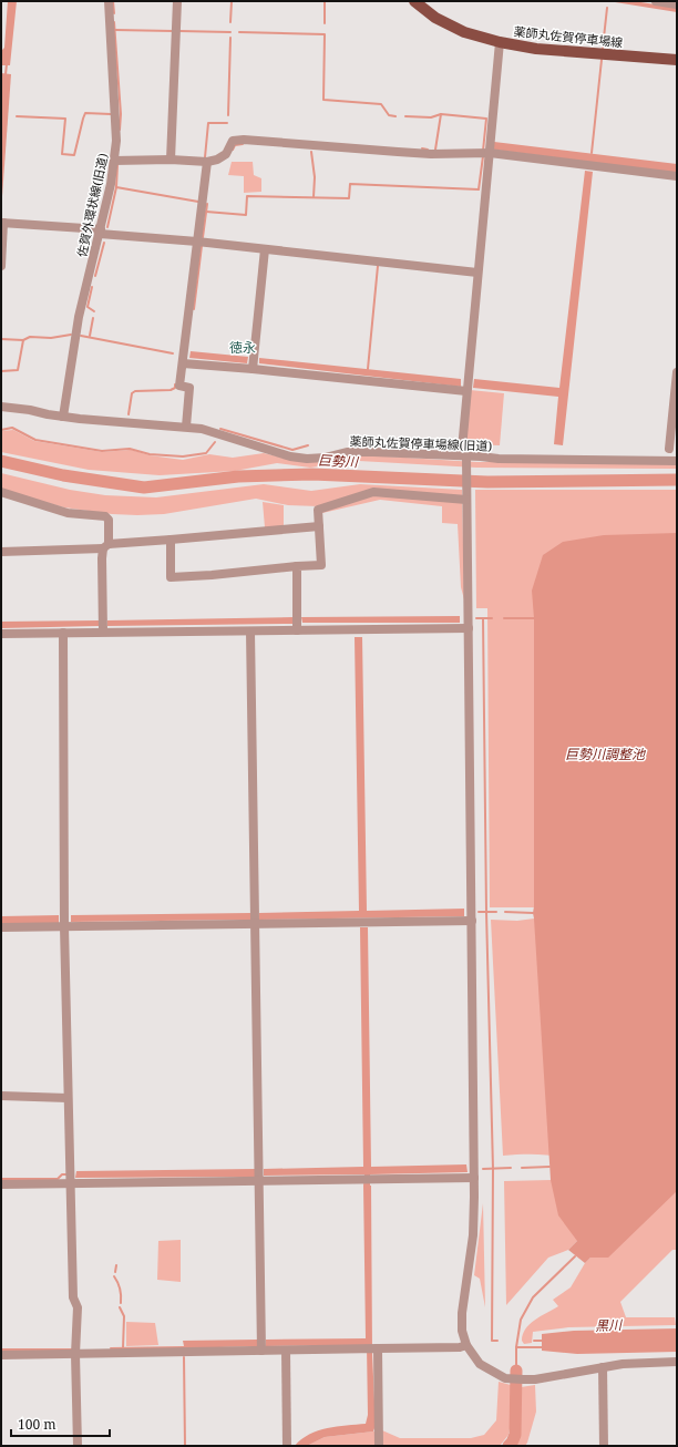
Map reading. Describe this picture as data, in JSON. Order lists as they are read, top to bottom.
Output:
{
  "streets": {
    "main road": ["薬師丸佐賀停車場線"],
    "street": ["佐賀外環状線(旧道)", "薬師丸佐賀停車場線(旧道)"]
  },
  "crossings": [
    ["佐賀外環状線(旧道)", "薬師丸佐賀停車場線(旧道)"]
  ],
  "districts": ["徳永"],
  "water": ["巨勢川", "巨勢川調整池", "黒川"],
  "scale_bar": "100 m"
}
